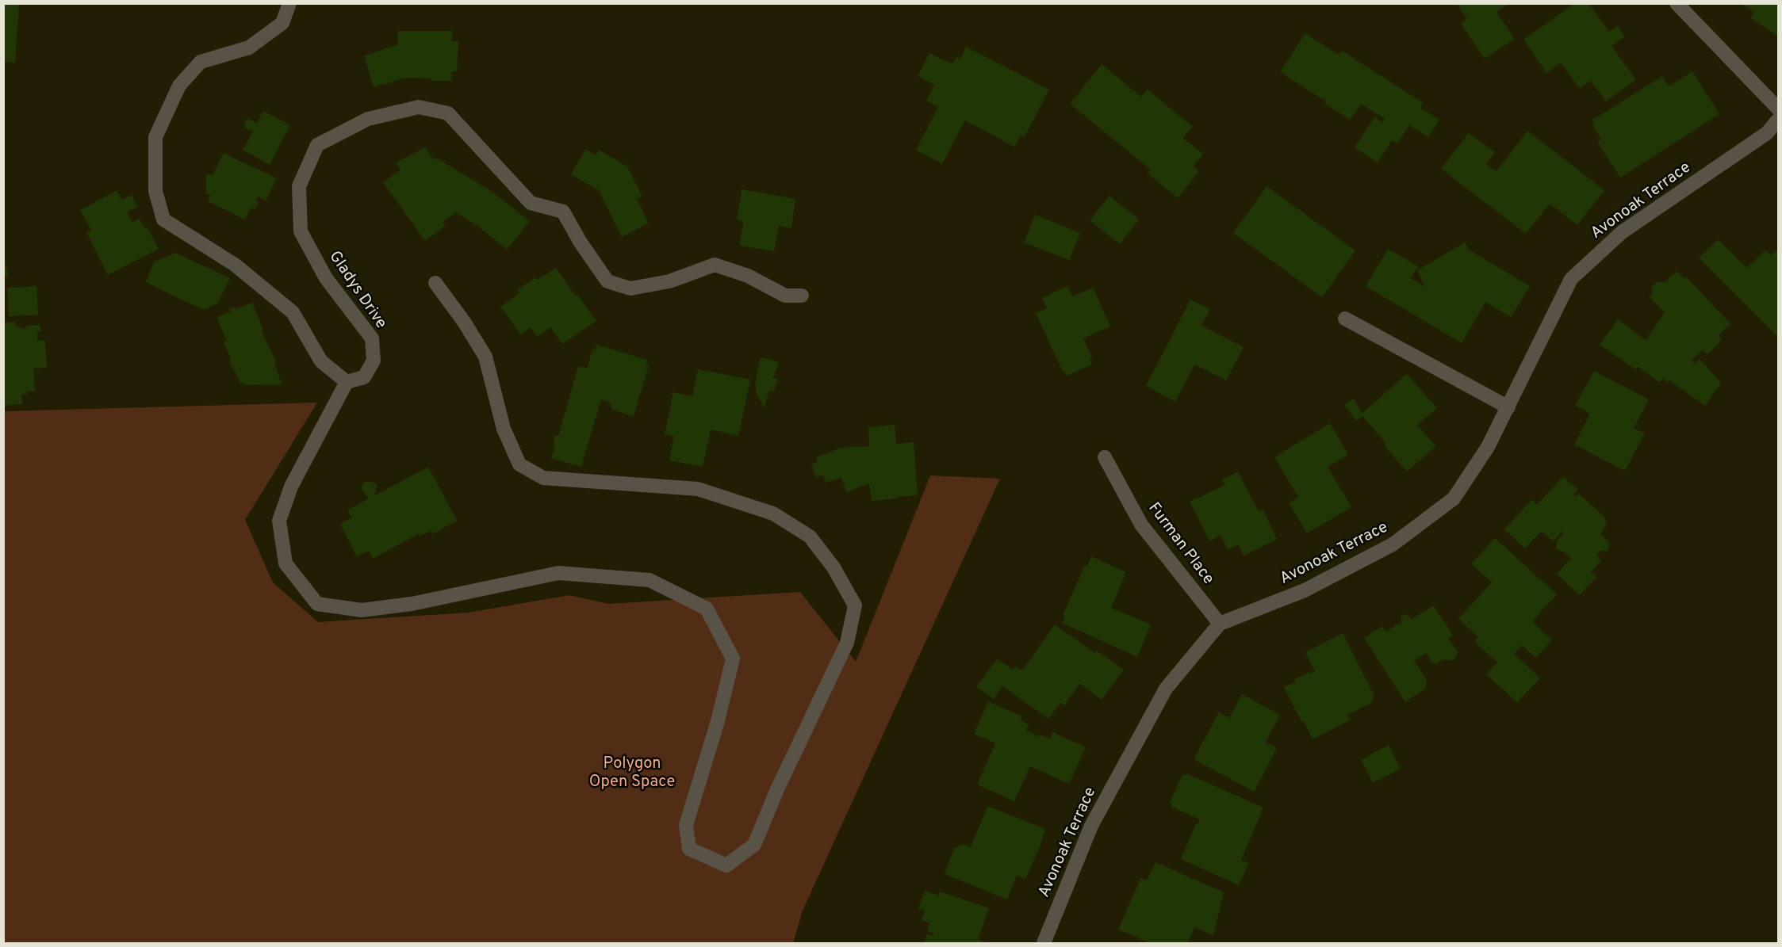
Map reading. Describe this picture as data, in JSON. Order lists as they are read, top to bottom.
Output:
{
  "streets": {
    "street": ["Avonoak Terrace", "Gladys Drive", "Furman Place"]
  },
  "crossings": [
    ["Avonoak Terrace", "Furman Place"]
  ],
  "parks": ["Polygon Open Space"]
}
